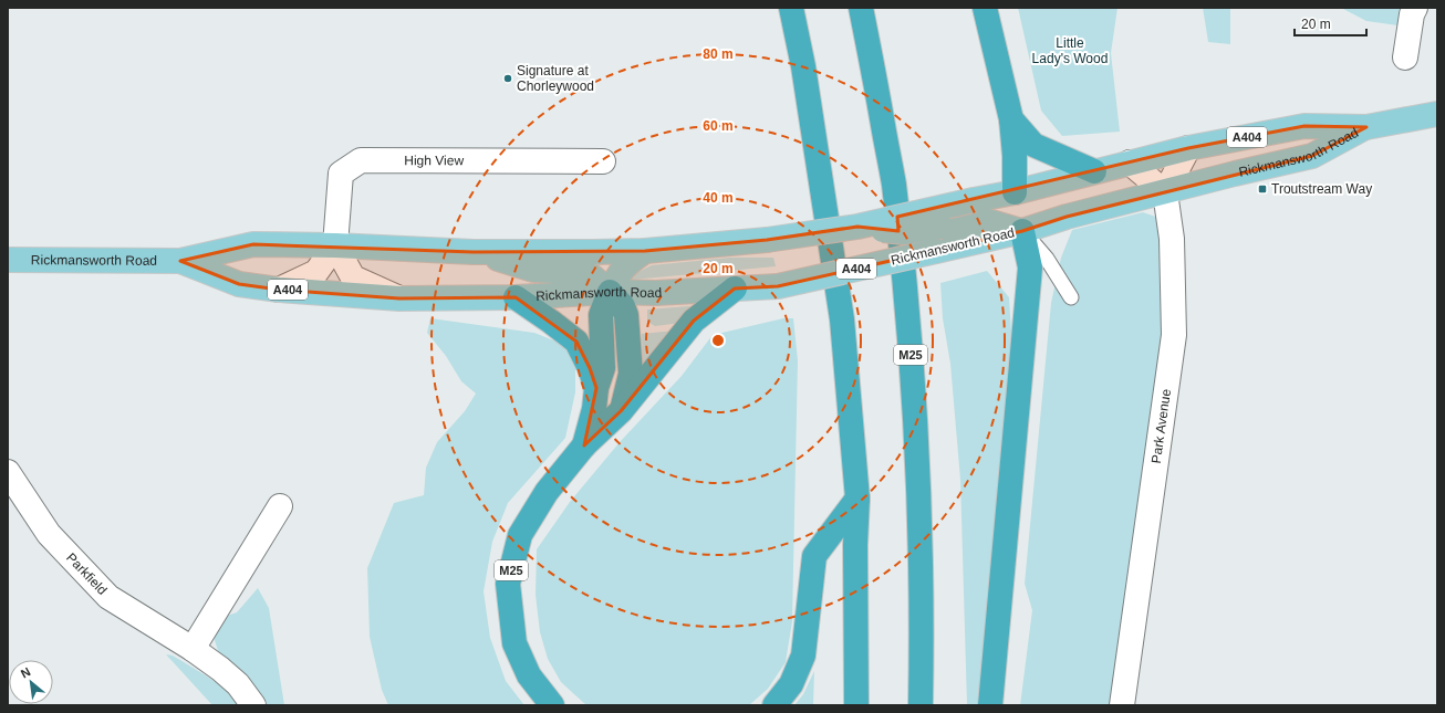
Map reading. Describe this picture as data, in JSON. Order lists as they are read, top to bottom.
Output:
{
  "streets": {
    "highway": ["M25"],
    "main road": ["A404", "Rickmansworth Road"],
    "street": ["High View", "Park Avenue", "Parkfield"]
  },
  "crossings": [
    ["A404", "Rickmansworth Road"],
    ["Rickmansworth Road", "High View"],
    ["Rickmansworth Road", "M25"],
    ["Rickmansworth Road", "Park Avenue"]
  ],
  "parks": ["Little Lady's Wood"],
  "places": {
    "other": ["Signature at Chorleywood"],
    "transit": ["Troutstream Way"]
  },
  "scale_bar": "20 m",
  "north": "top left",
  "rings": [
    "80 m",
    "60 m",
    "40 m",
    "20 m"
  ]
}
